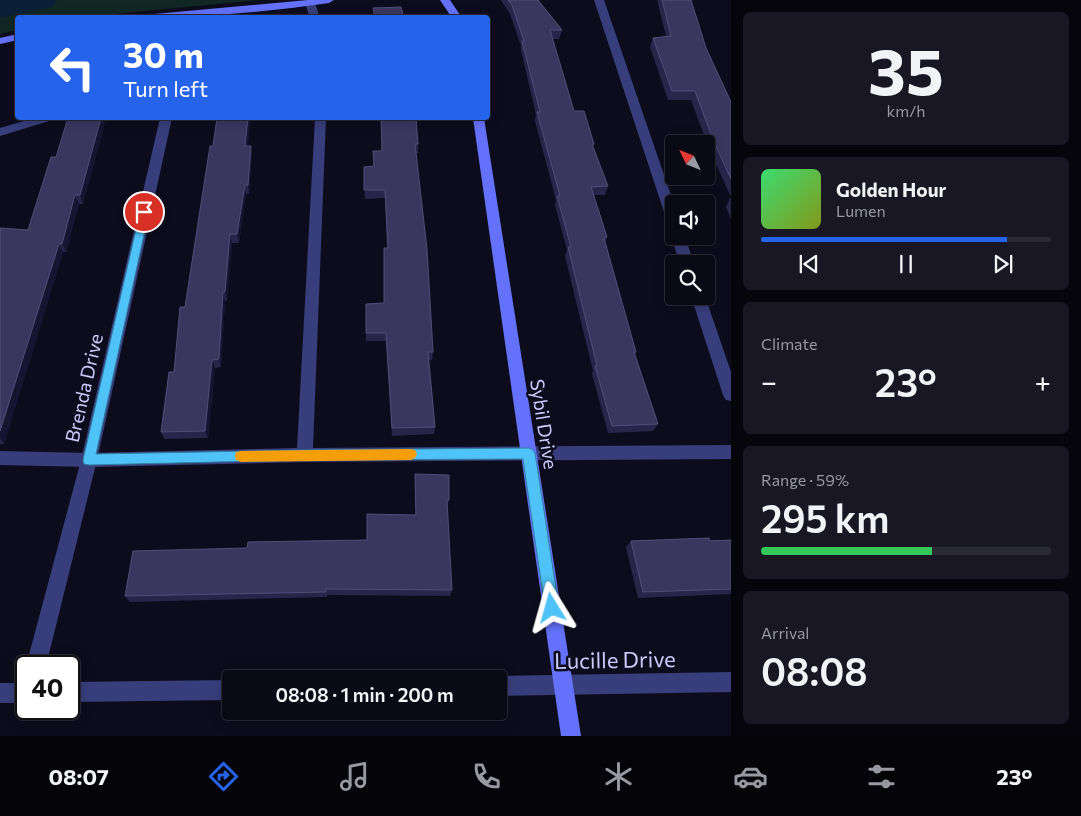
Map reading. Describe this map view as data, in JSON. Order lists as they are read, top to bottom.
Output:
{
  "streets": {
    "street": ["Brenda Drive", "Sybil Drive", "Lucille Drive"]
  },
  "crossings": [
    ["Sybil Drive", "Lucille Drive"]
  ],
  "north": "top left",
  "page": {
    "tile": [
      ["35", "km/h"],
      "Climate",
      ["Range · 59%", "295 km"],
      ["Arrival", "08:08"]
    ],
    "turn": ["30 m", "Turn left"],
    "song": ["Golden Hour", "Lumen"],
    "heat": ["−", "23°", "+"],
    "limit": "40",
    "trip": "08:08 · 1 min · 200 m",
    "tabs": ["08:07", "23°"]
  }
}
